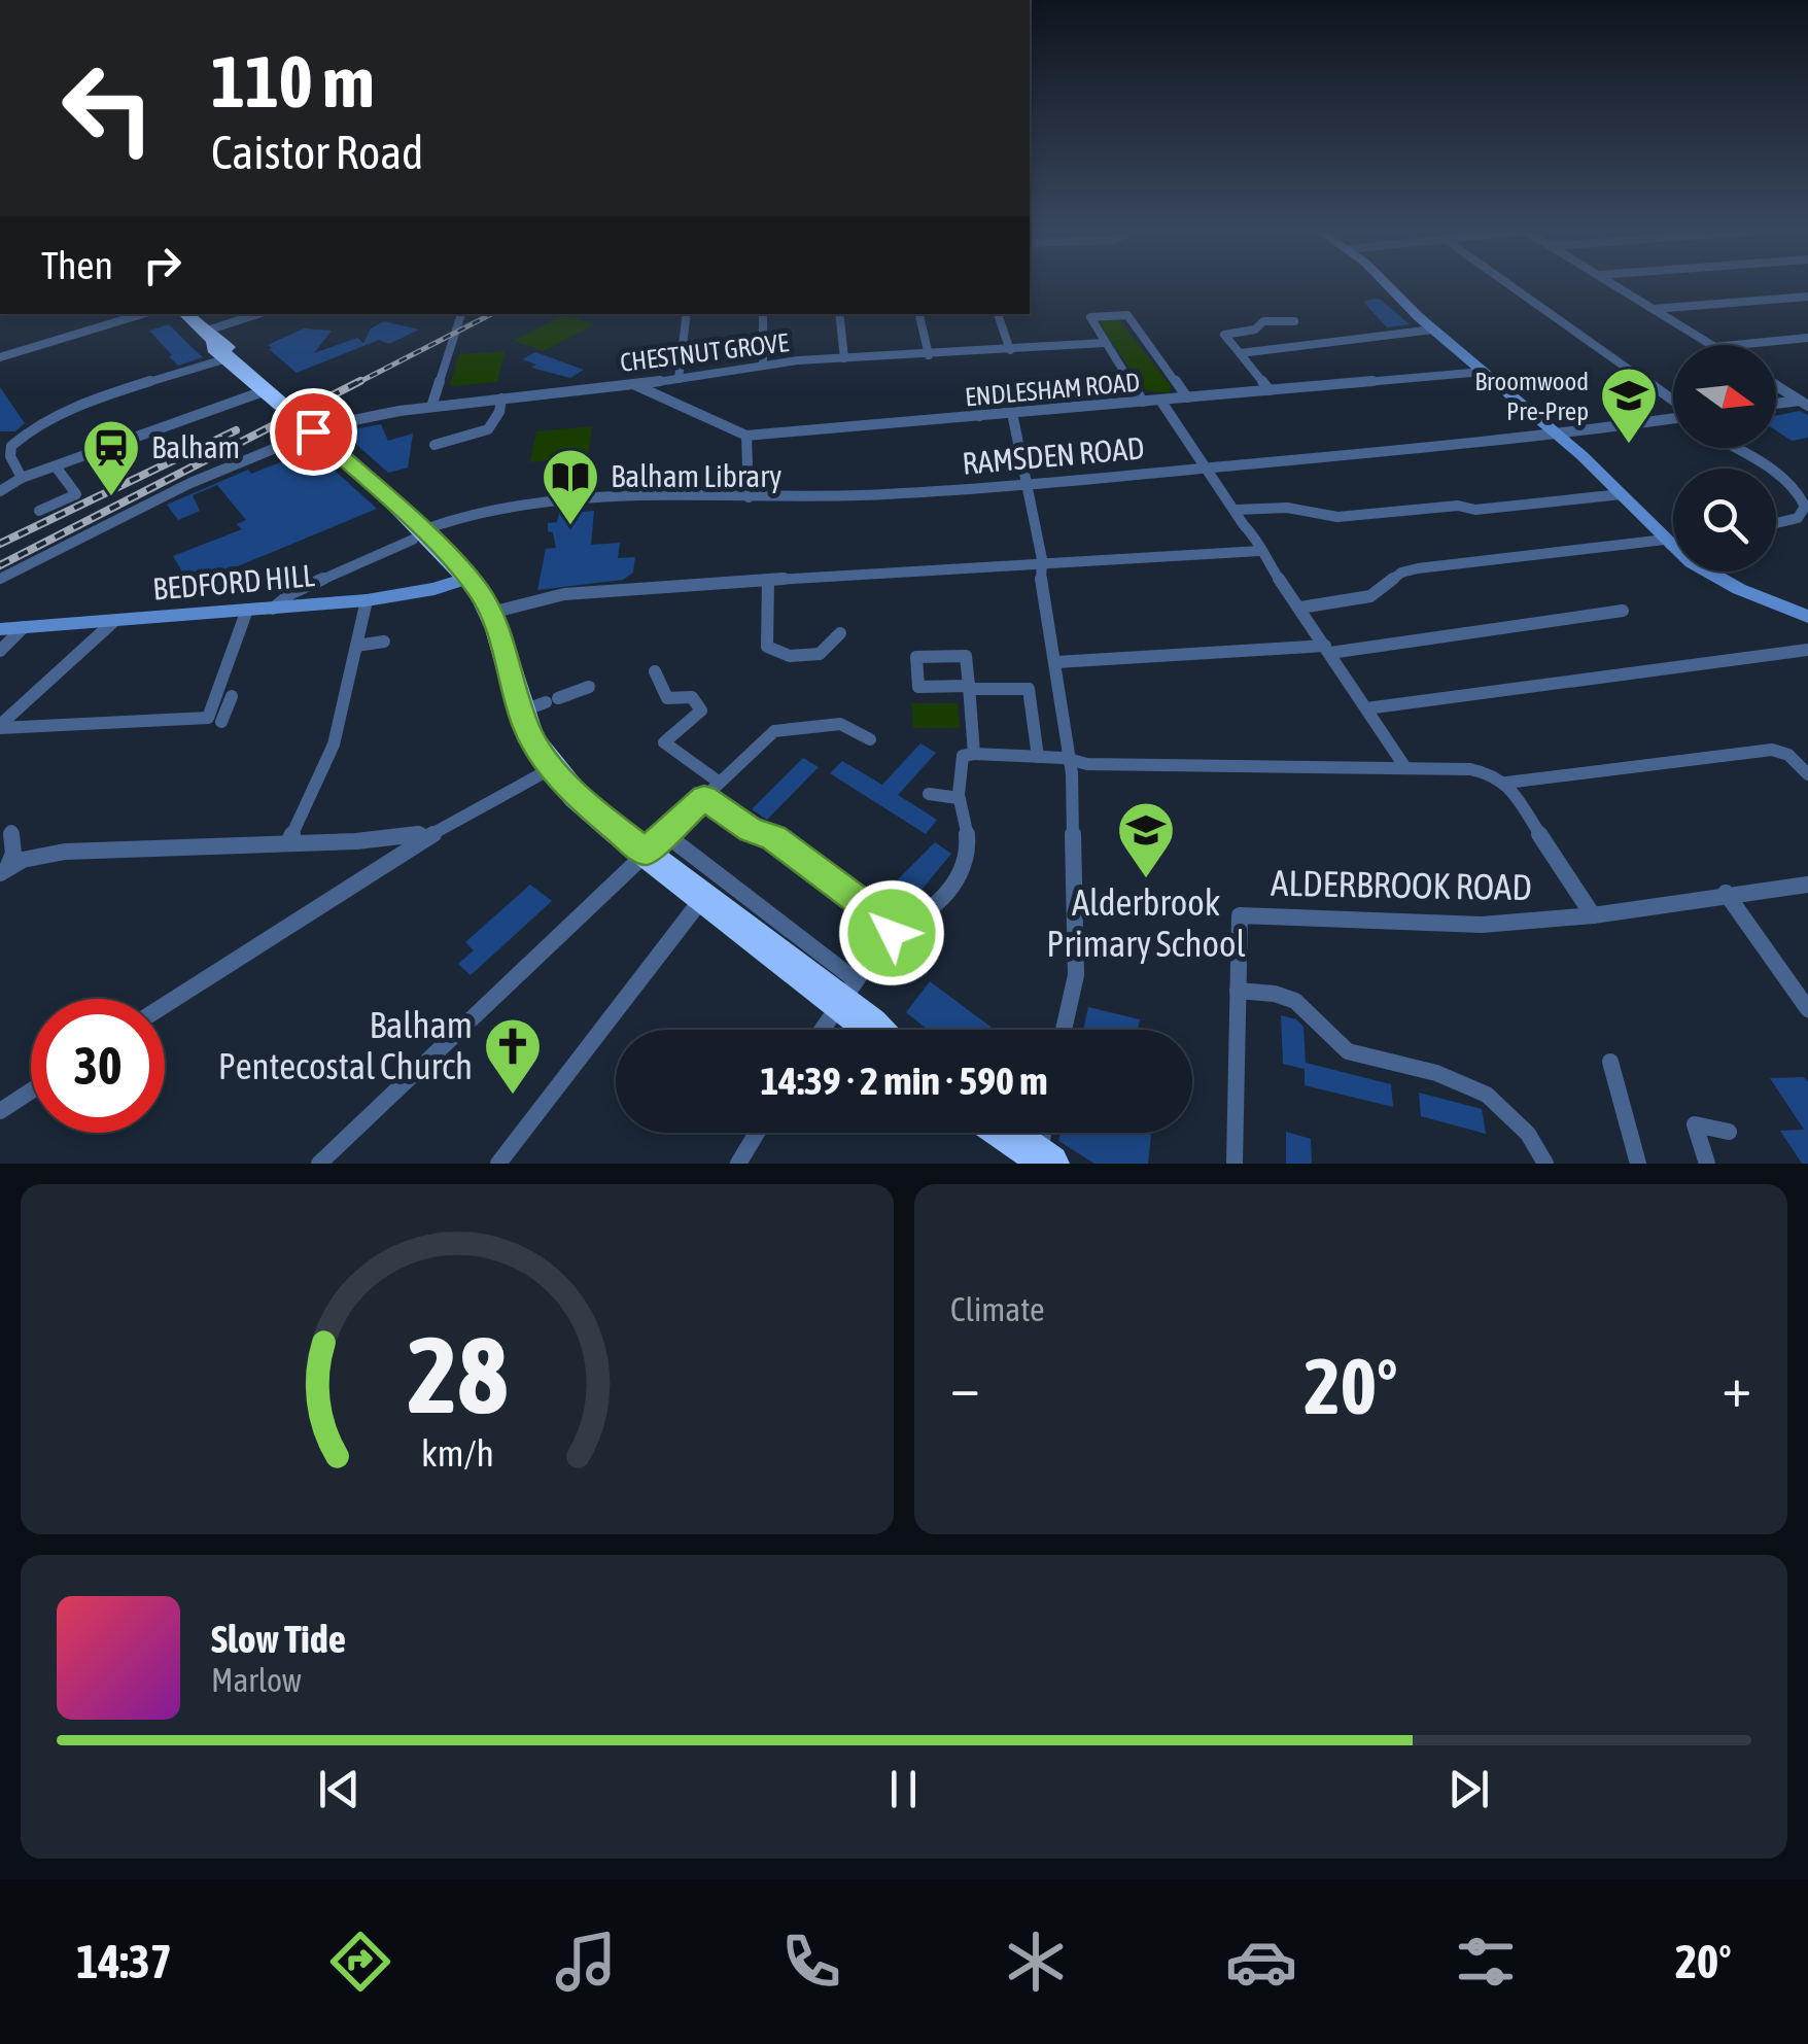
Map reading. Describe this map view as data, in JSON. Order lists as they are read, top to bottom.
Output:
{
  "streets": {
    "main road": ["BEDFORD HILL"],
    "street": [
      "CHESTNUT GROVE",
      "ENDLESHAM ROAD",
      "RAMSDEN ROAD",
      "ALDERBROOK ROAD"
    ]
  },
  "crossings": [
    ["CHESTNUT GROVE", "ENDLESHAM ROAD"],
    ["RAMSDEN ROAD", "BEDFORD HILL"]
  ],
  "places": {
    "school or university": ["Broomwood Pre-Prep", "Alderbrook Primary School"],
    "station": ["Balham"],
    "library": ["Balham Library"],
    "church": ["Balham Pentecostal Church"]
  },
  "north": "right",
  "page": {
    "turn": ["110 m", "Caistor Road"],
    "then": "Then",
    "limit": "30",
    "trip": "14:39 · 2 min · 590 m",
    "tile": "Climate",
    "heat": ["−", "20°", "+"],
    "song": ["Slow Tide", "Marlow"],
    "tabs": ["14:37", "20°"],
    "gauge": ["28", "km/h"]
  }
}
